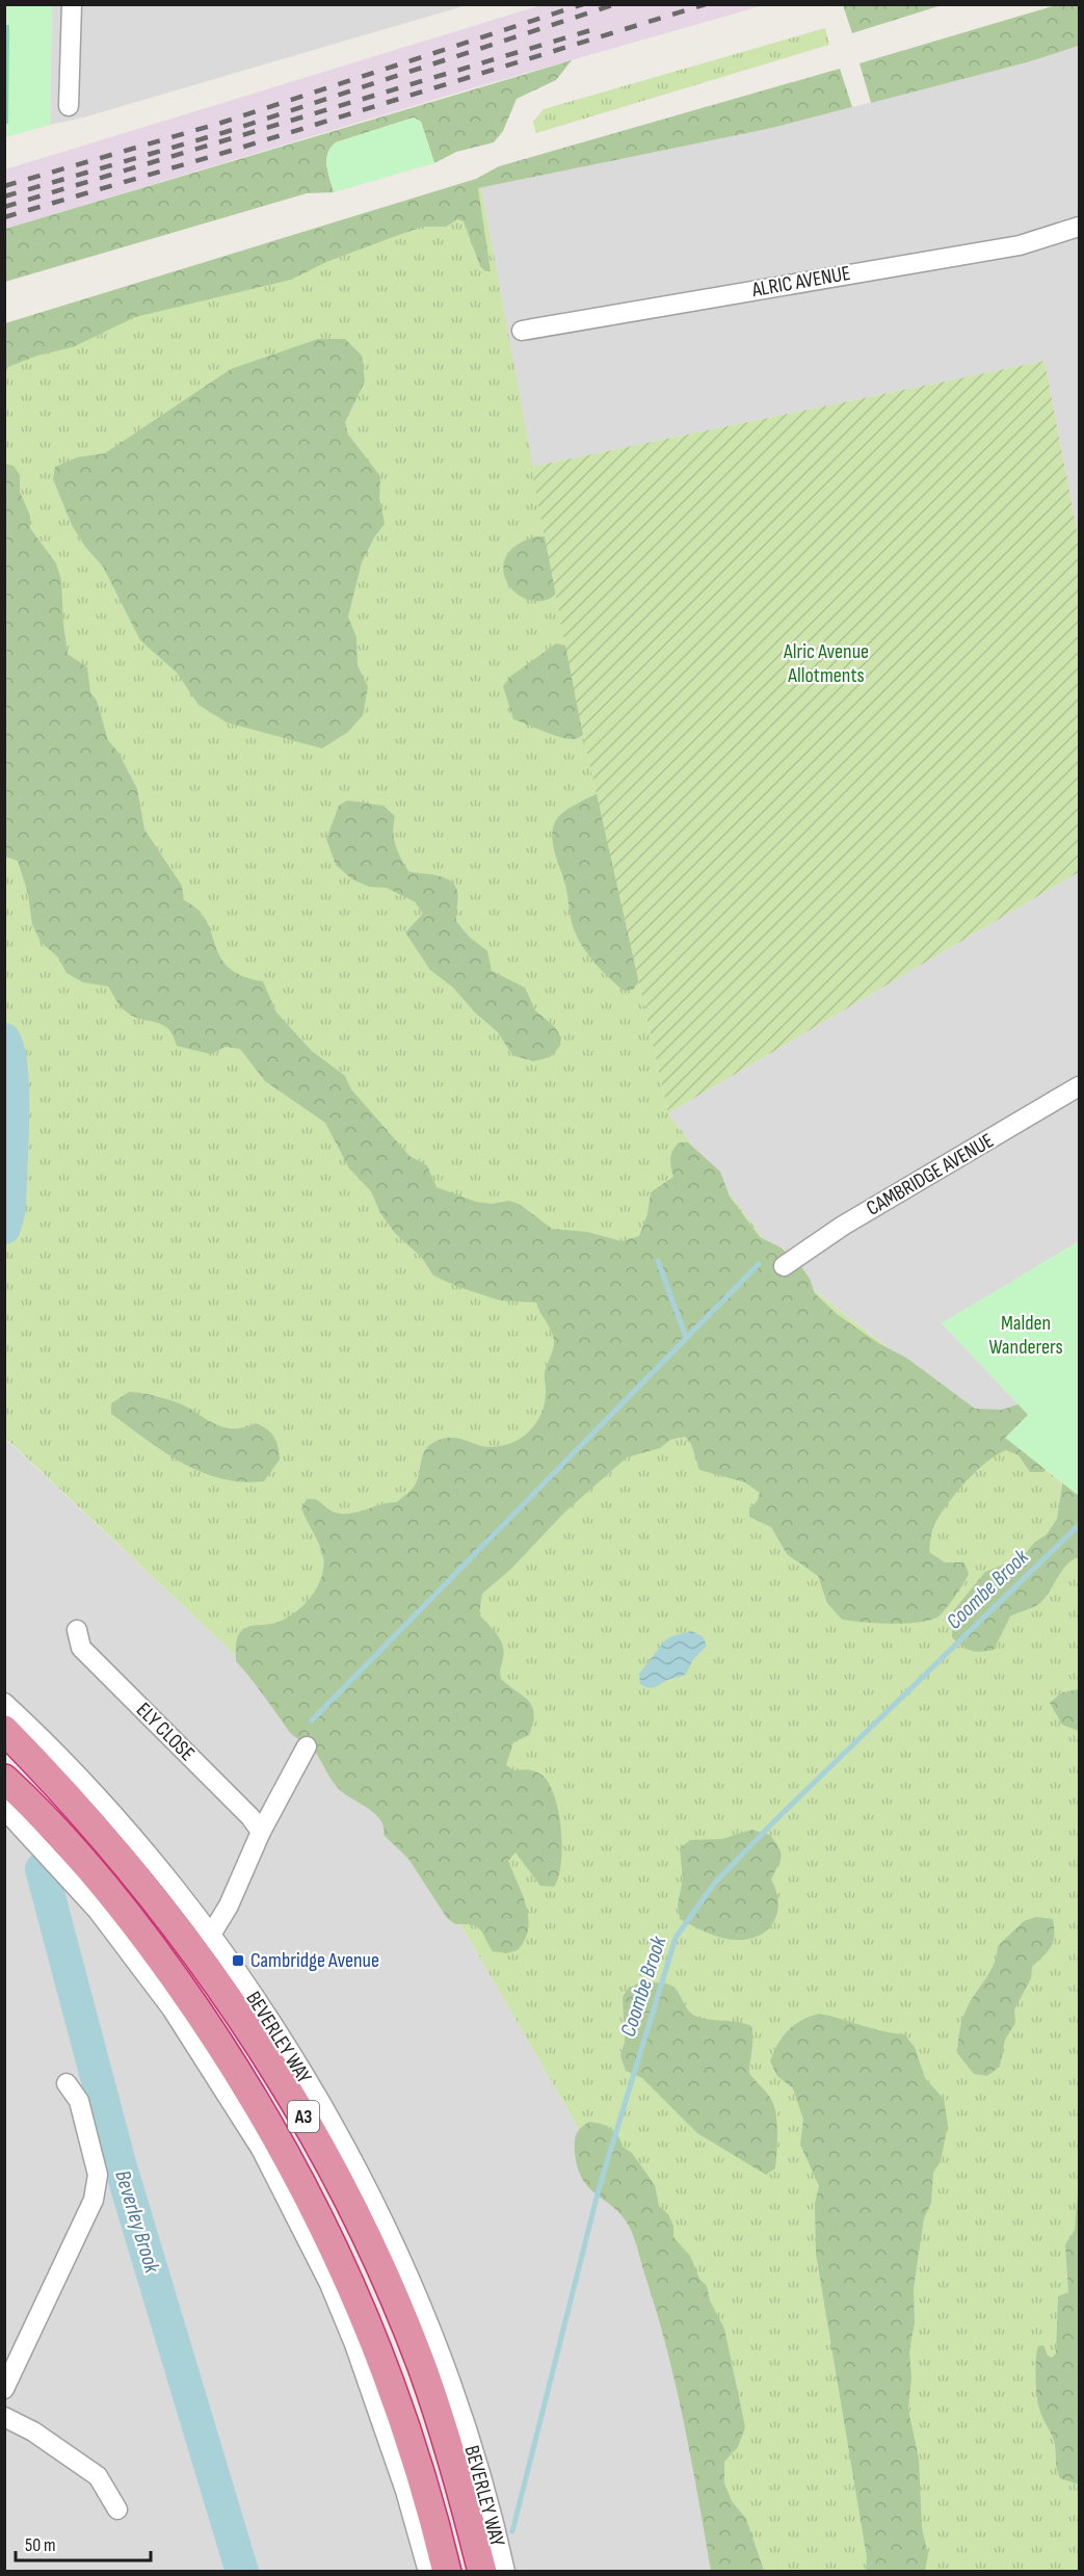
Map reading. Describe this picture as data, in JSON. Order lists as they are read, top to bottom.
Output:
{
  "streets": {
    "highway": ["BEVERLEY WAY", "A3"],
    "street": ["ALRIC AVENUE", "CAMBRIDGE AVENUE", "ELY CLOSE"]
  },
  "water": ["Coombe Brook", "Beverley Brook"],
  "parks": ["Alric Avenue Allotments", "Malden Wanderers"],
  "places": {
    "transit": ["Cambridge Avenue"]
  },
  "scale_bar": "50 m"
}
